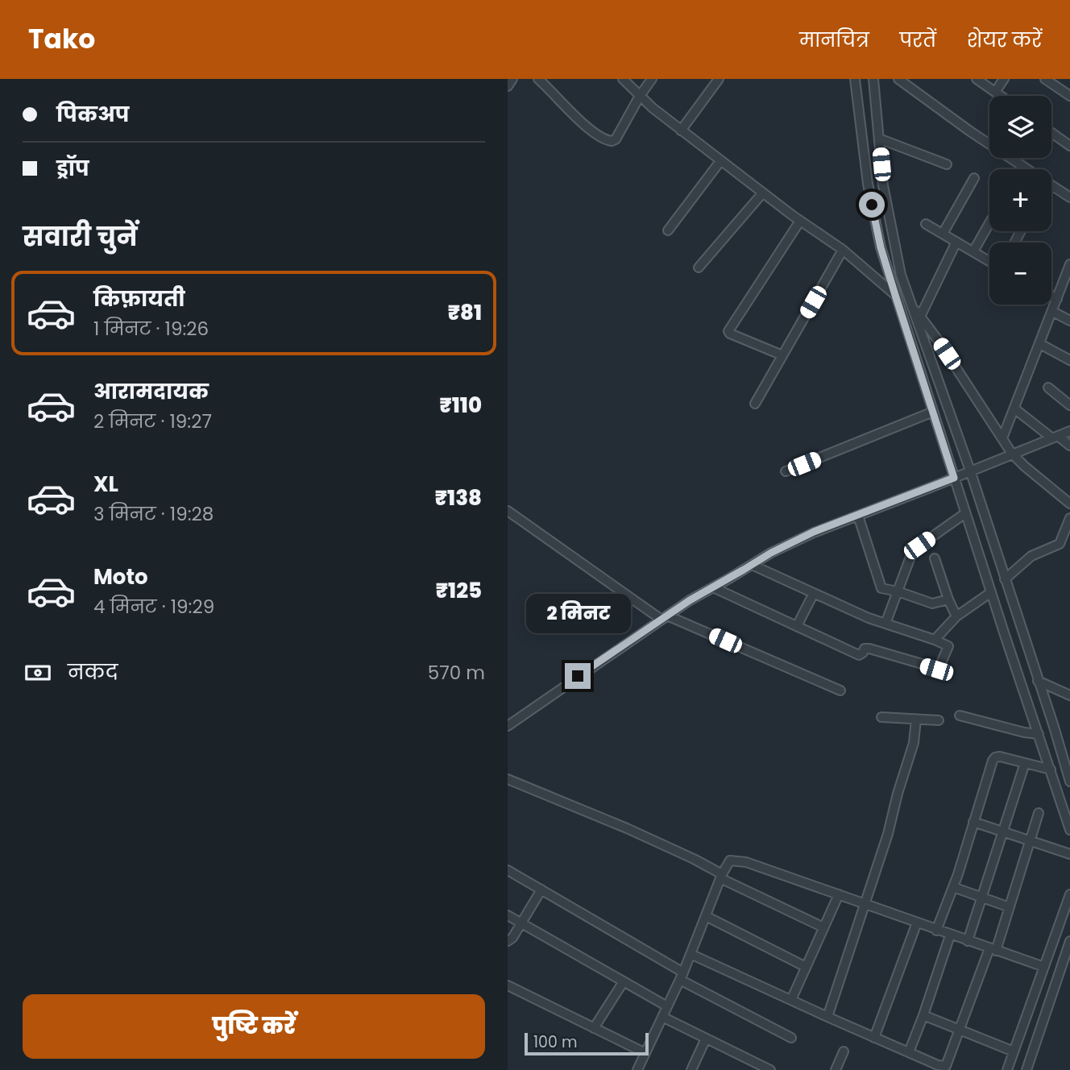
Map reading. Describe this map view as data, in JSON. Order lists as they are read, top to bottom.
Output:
{
  "scale_bar": "100 m",
  "page": {
    "header": "Tako",
    "nav": ["मानचित्र", "परतें", "शेयर करें"],
    "banner": ["पिकअप", "ड्रॉप"],
    "map_buttons": ["+", "−"],
    "heading": "सवारी चुनें",
    "list": [
      {
        "name": "किफ़ायती",
        "note": "1 मिनट · 19:26",
        "value": "₹81"
      },
      {
        "name": "आरामदायक",
        "note": "2 मिनट · 19:27",
        "value": "₹110"
      },
      {
        "name": "XL",
        "note": "3 मिनट · 19:28",
        "value": "₹138"
      },
      {
        "name": "Moto",
        "note": "4 मिनट · 19:29",
        "value": "₹125"
      }
    ],
    "bubble": "2 मिनट",
    "pay": ["नकद", "570 m"],
    "buttons": "पुष्टि करें",
    "scale": "100 m"
  }
}
